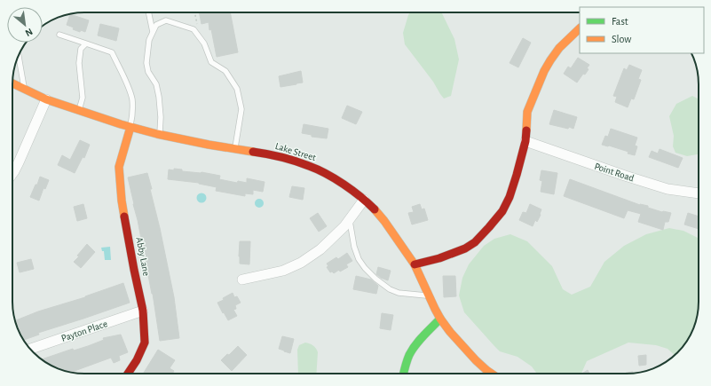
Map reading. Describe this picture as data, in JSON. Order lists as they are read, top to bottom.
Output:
{
  "streets": {
    "main road": ["Lake Street", "Abby Lane"],
    "street": ["Point Road", "Payton Place"]
  },
  "crossings": [
    ["Lake Street", "Abby Lane"],
    ["Abby Lane", "Payton Place"]
  ],
  "legend": ["Fast", "Slow"],
  "north": "bottom right"
}
